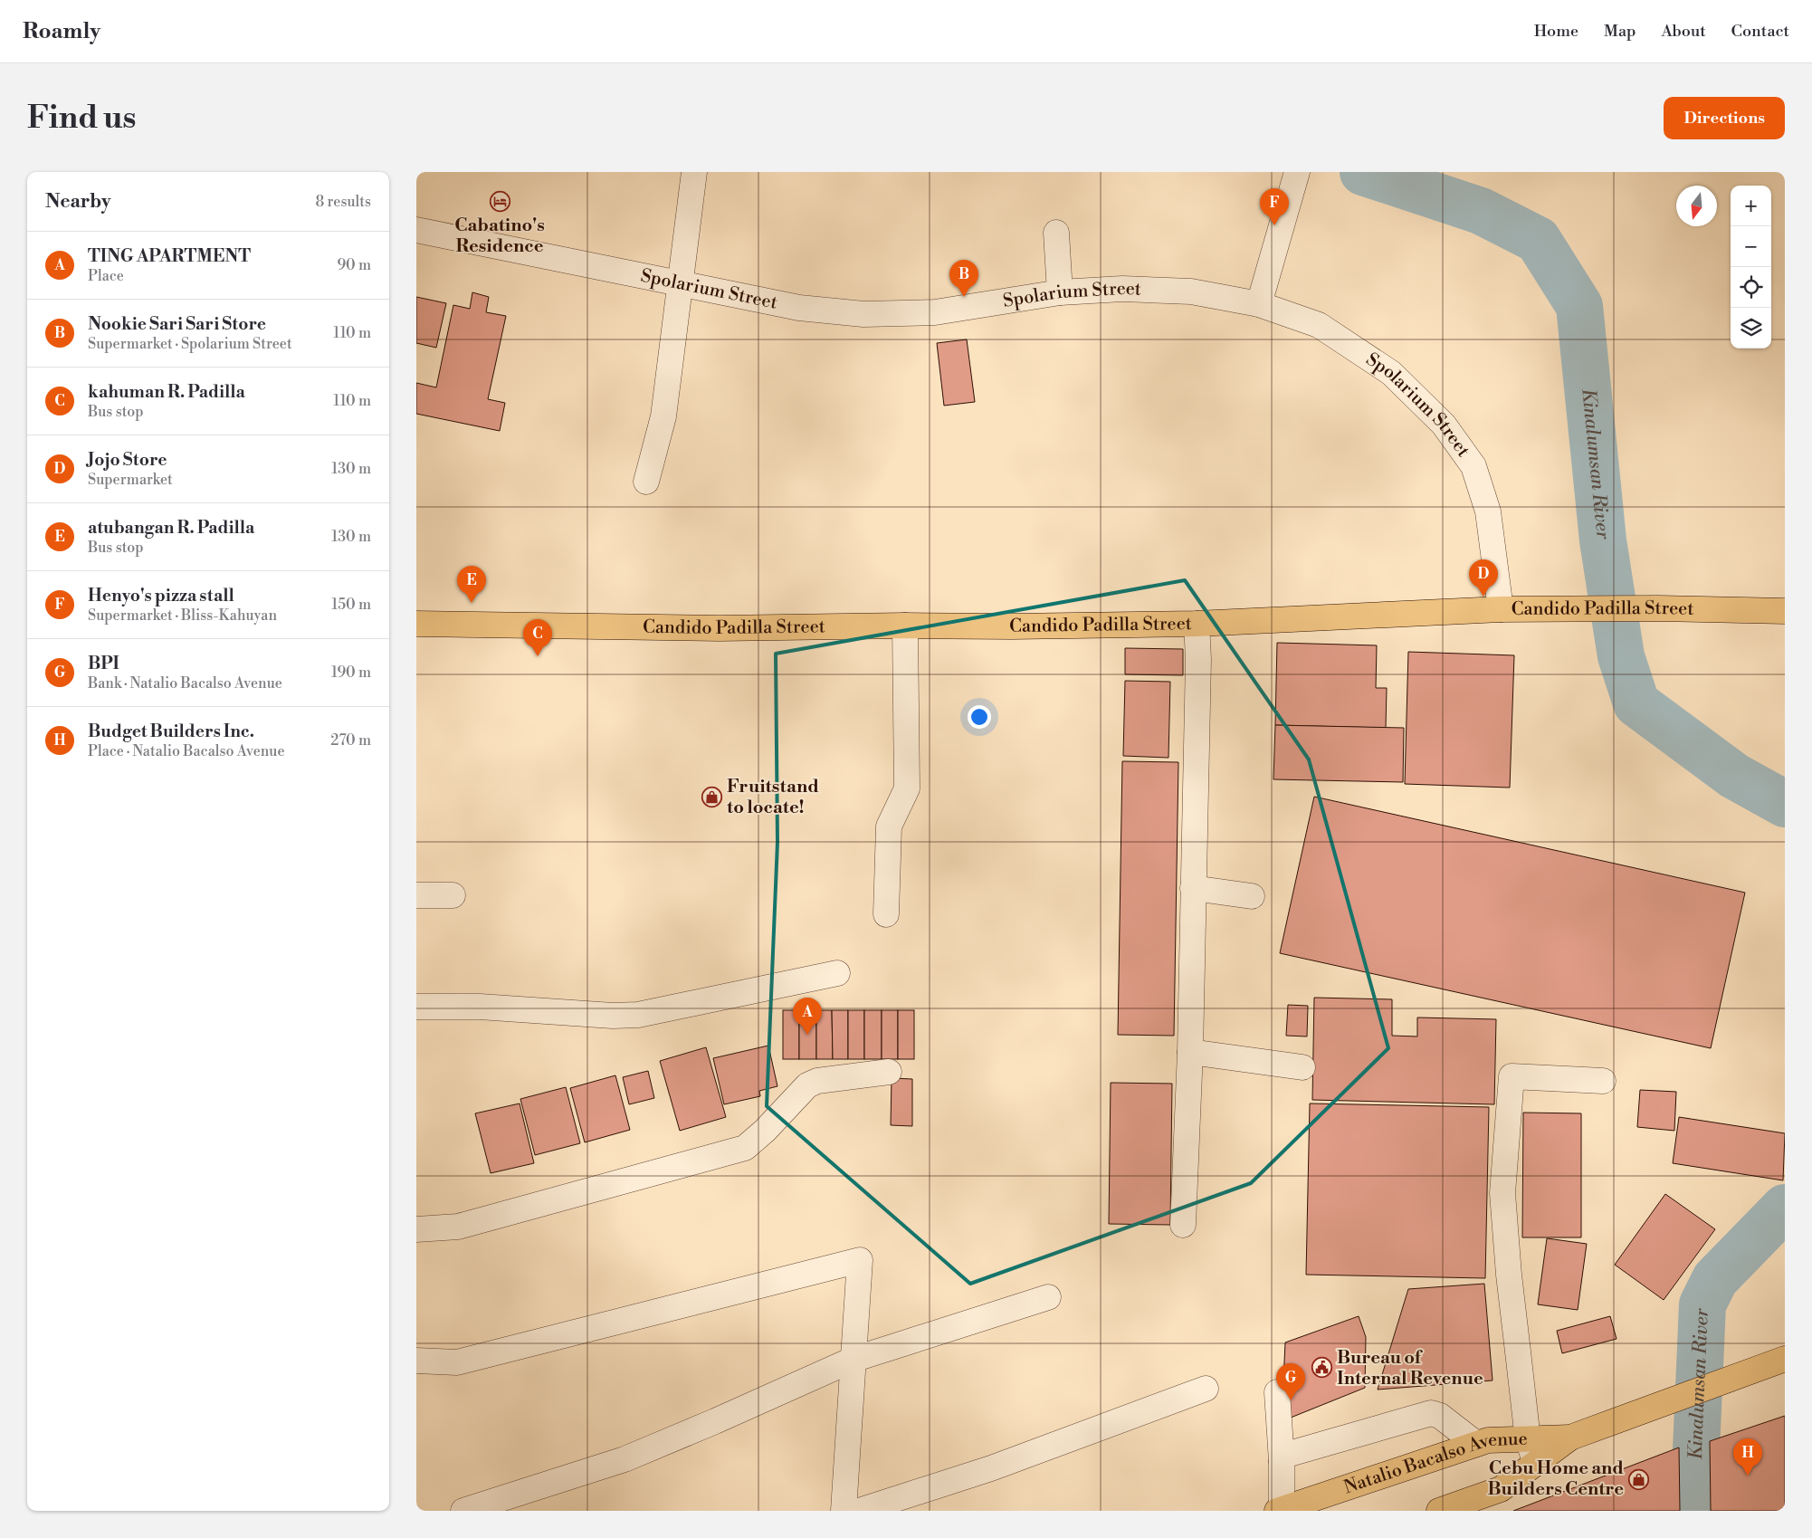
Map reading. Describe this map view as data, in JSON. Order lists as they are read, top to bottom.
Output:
{
  "streets": {
    "main road": ["Candido Padilla Street", "Natalio Bacalso Avenue"],
    "street": ["Spolarium Street"]
  },
  "crossings": [
    ["Spolarium Street", "Candido Padilla Street"]
  ],
  "water": ["Kinalumsan River"],
  "places": {
    "hotel": ["Cabatino's Residence"],
    "shop": ["Fruitstand to locate!", "Cebu Home and Builders Centre"],
    "public building": ["Bureau of Internal Revenue"]
  },
  "north": "bottom",
  "page": {
    "header": "Roamly",
    "nav": [
      "Home",
      "Map",
      "About",
      "Contact"
    ],
    "buttons": "Directions",
    "title": "Find us",
    "heading": ["Nearby", "8 results"],
    "map_buttons": ["+", "−"],
    "pins": [
      "F",
      "B",
      "D",
      "E",
      "C",
      "A",
      "G",
      "H"
    ],
    "list": [
      {
        "mark": "A",
        "name": "TING APARTMENT",
        "note": "Place",
        "value": "90 m"
      },
      {
        "mark": "B",
        "name": "Nookie Sari Sari Store",
        "note": "Supermarket · Spolarium Street",
        "value": "110 m"
      },
      {
        "mark": "C",
        "name": "kahuman R. Padilla",
        "note": "Bus stop",
        "value": "110 m"
      },
      {
        "mark": "D",
        "name": "Jojo Store",
        "note": "Supermarket",
        "value": "130 m"
      },
      {
        "mark": "E",
        "name": "atubangan R. Padilla",
        "note": "Bus stop",
        "value": "130 m"
      },
      {
        "mark": "F",
        "name": "Henyo's pizza stall",
        "note": "Supermarket · Bliss-Kahuyan",
        "value": "150 m"
      },
      {
        "mark": "G",
        "name": "BPI",
        "note": "Bank · Natalio Bacalso Avenue",
        "value": "190 m"
      },
      {
        "mark": "H",
        "name": "Budget Builders Inc.",
        "note": "Place · Natalio Bacalso Avenue",
        "value": "270 m"
      }
    ]
  }
}
